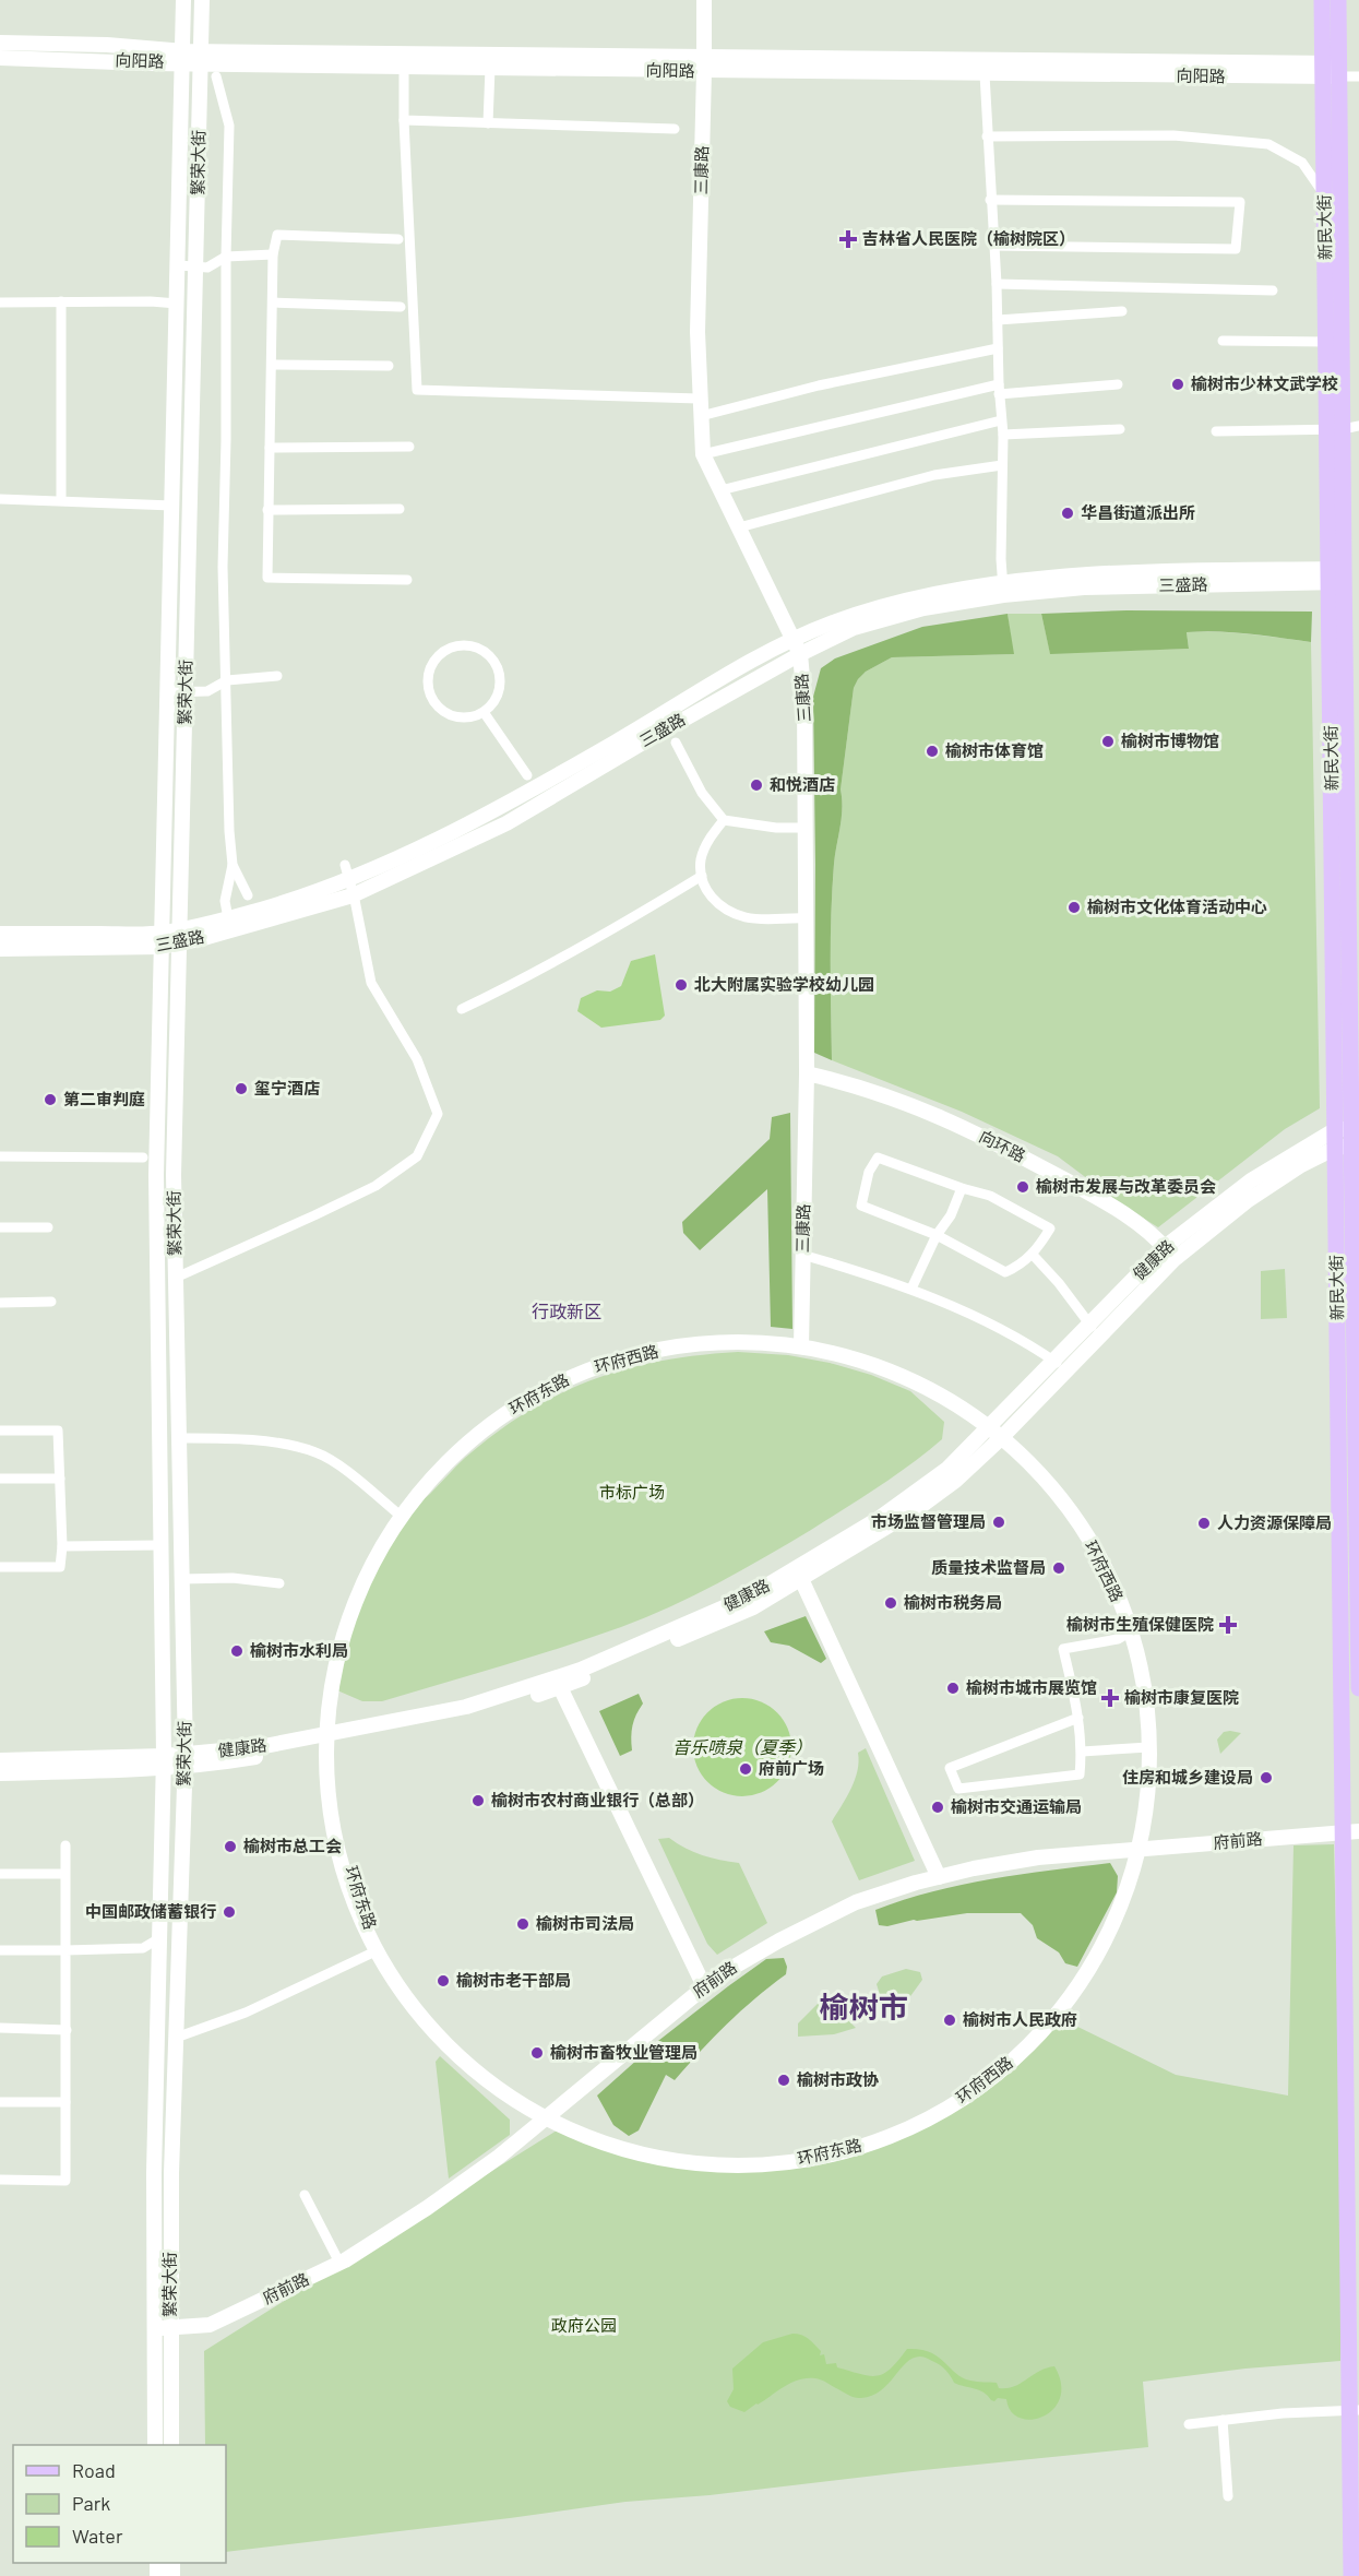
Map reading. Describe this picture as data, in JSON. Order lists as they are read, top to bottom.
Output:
{
  "streets": {
    "main road": [
      "向阳路",
      "繁荣大街",
      "三康路",
      "新民大街",
      "三盛路",
      "向环路",
      "健康路",
      "环府西路",
      "环府东路",
      "府前路"
    ]
  },
  "crossings": [
    ["向阳路", "繁荣大街"],
    ["向阳路", "三康路"],
    ["向阳路", "新民大街"],
    ["繁荣大街", "三盛路"],
    ["繁荣大街", "健康路"],
    ["繁荣大街", "府前路"],
    ["三康路", "三盛路"],
    ["三康路", "向环路"],
    ["三康路", "环府西路"],
    ["新民大街", "健康路"],
    ["新民大街", "府前路"],
    ["向环路", "健康路"],
    ["健康路", "环府西路"],
    ["健康路", "环府东路"],
    ["环府西路", "环府东路"],
    ["环府西路", "府前路"],
    ["环府东路", "府前路"]
  ],
  "districts": ["行政新区", "榆树市"],
  "water": ["音乐喷泉（夏季）"],
  "parks": ["市标广场", "政府公园"],
  "places": {
    "health": ["吉林省人民医院（榆树院区）", "榆树市生殖保健医院", "榆树市康复医院"],
    "other": [
      "榆树市少林文武学校",
      "华昌街道派出所",
      "榆树市博物馆",
      "榆树市体育馆",
      "和悦酒店",
      "榆树市文化体育活动中心",
      "北大附属实验学校幼儿园",
      "玺宁酒店",
      "第二审判庭",
      "榆树市发展与改革委员会",
      "市场监督管理局",
      "人力资源保障局",
      "质量技术监督局",
      "榆树市税务局",
      "榆树市水利局",
      "榆树市城市展览馆",
      "府前广场",
      "住房和城乡建设局",
      "榆树市农村商业银行（总部）",
      "榆树市交通运输局",
      "榆树市总工会",
      "中国邮政储蓄银行",
      "榆树市司法局",
      "榆树市老干部局",
      "榆树市人民政府",
      "榆树市畜牧业管理局",
      "榆树市政协"
    ]
  },
  "legend": ["Road", "Park", "Water"]
}
